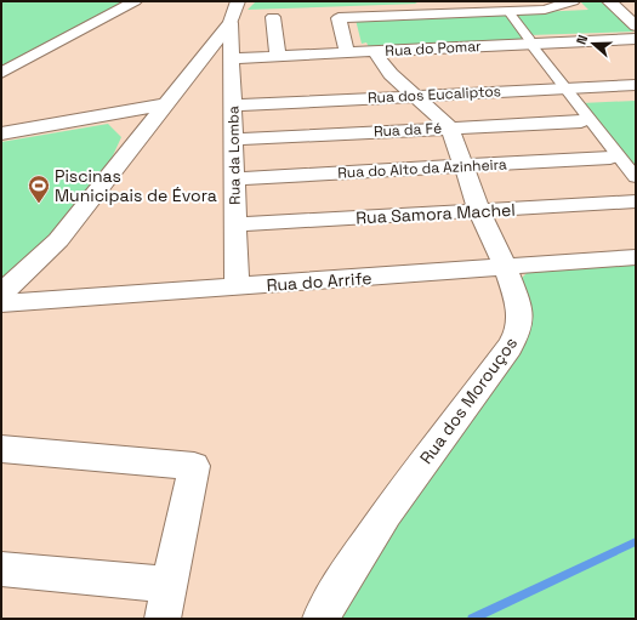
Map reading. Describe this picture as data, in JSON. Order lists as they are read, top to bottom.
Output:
{
  "streets": {
    "street": [
      "Rua do Pomar",
      "Rua dos Eucaliptos",
      "Rua da Fé",
      "Rua da Lomba",
      "Rua do Alto da Azinheira",
      "Rua Samora Machel",
      "Rua do Arrife",
      "Rua dos Morouços"
    ]
  },
  "crossings": [
    ["Rua do Pomar", "Rua da Lomba"],
    ["Rua do Pomar", "Rua dos Morouços"],
    ["Rua dos Eucaliptos", "Rua da Lomba"],
    ["Rua dos Eucaliptos", "Rua dos Morouços"],
    ["Rua da Fé", "Rua da Lomba"],
    ["Rua da Fé", "Rua dos Morouços"],
    ["Rua da Lomba", "Rua do Alto da Azinheira"],
    ["Rua da Lomba", "Rua Samora Machel"],
    ["Rua da Lomba", "Rua do Arrife"],
    ["Rua do Alto da Azinheira", "Rua dos Morouços"],
    ["Rua Samora Machel", "Rua dos Morouços"],
    ["Rua do Arrife", "Rua dos Morouços"]
  ],
  "places": {
    "sports": ["Piscinas Municipais de Évora"]
  },
  "north": "left"
}
